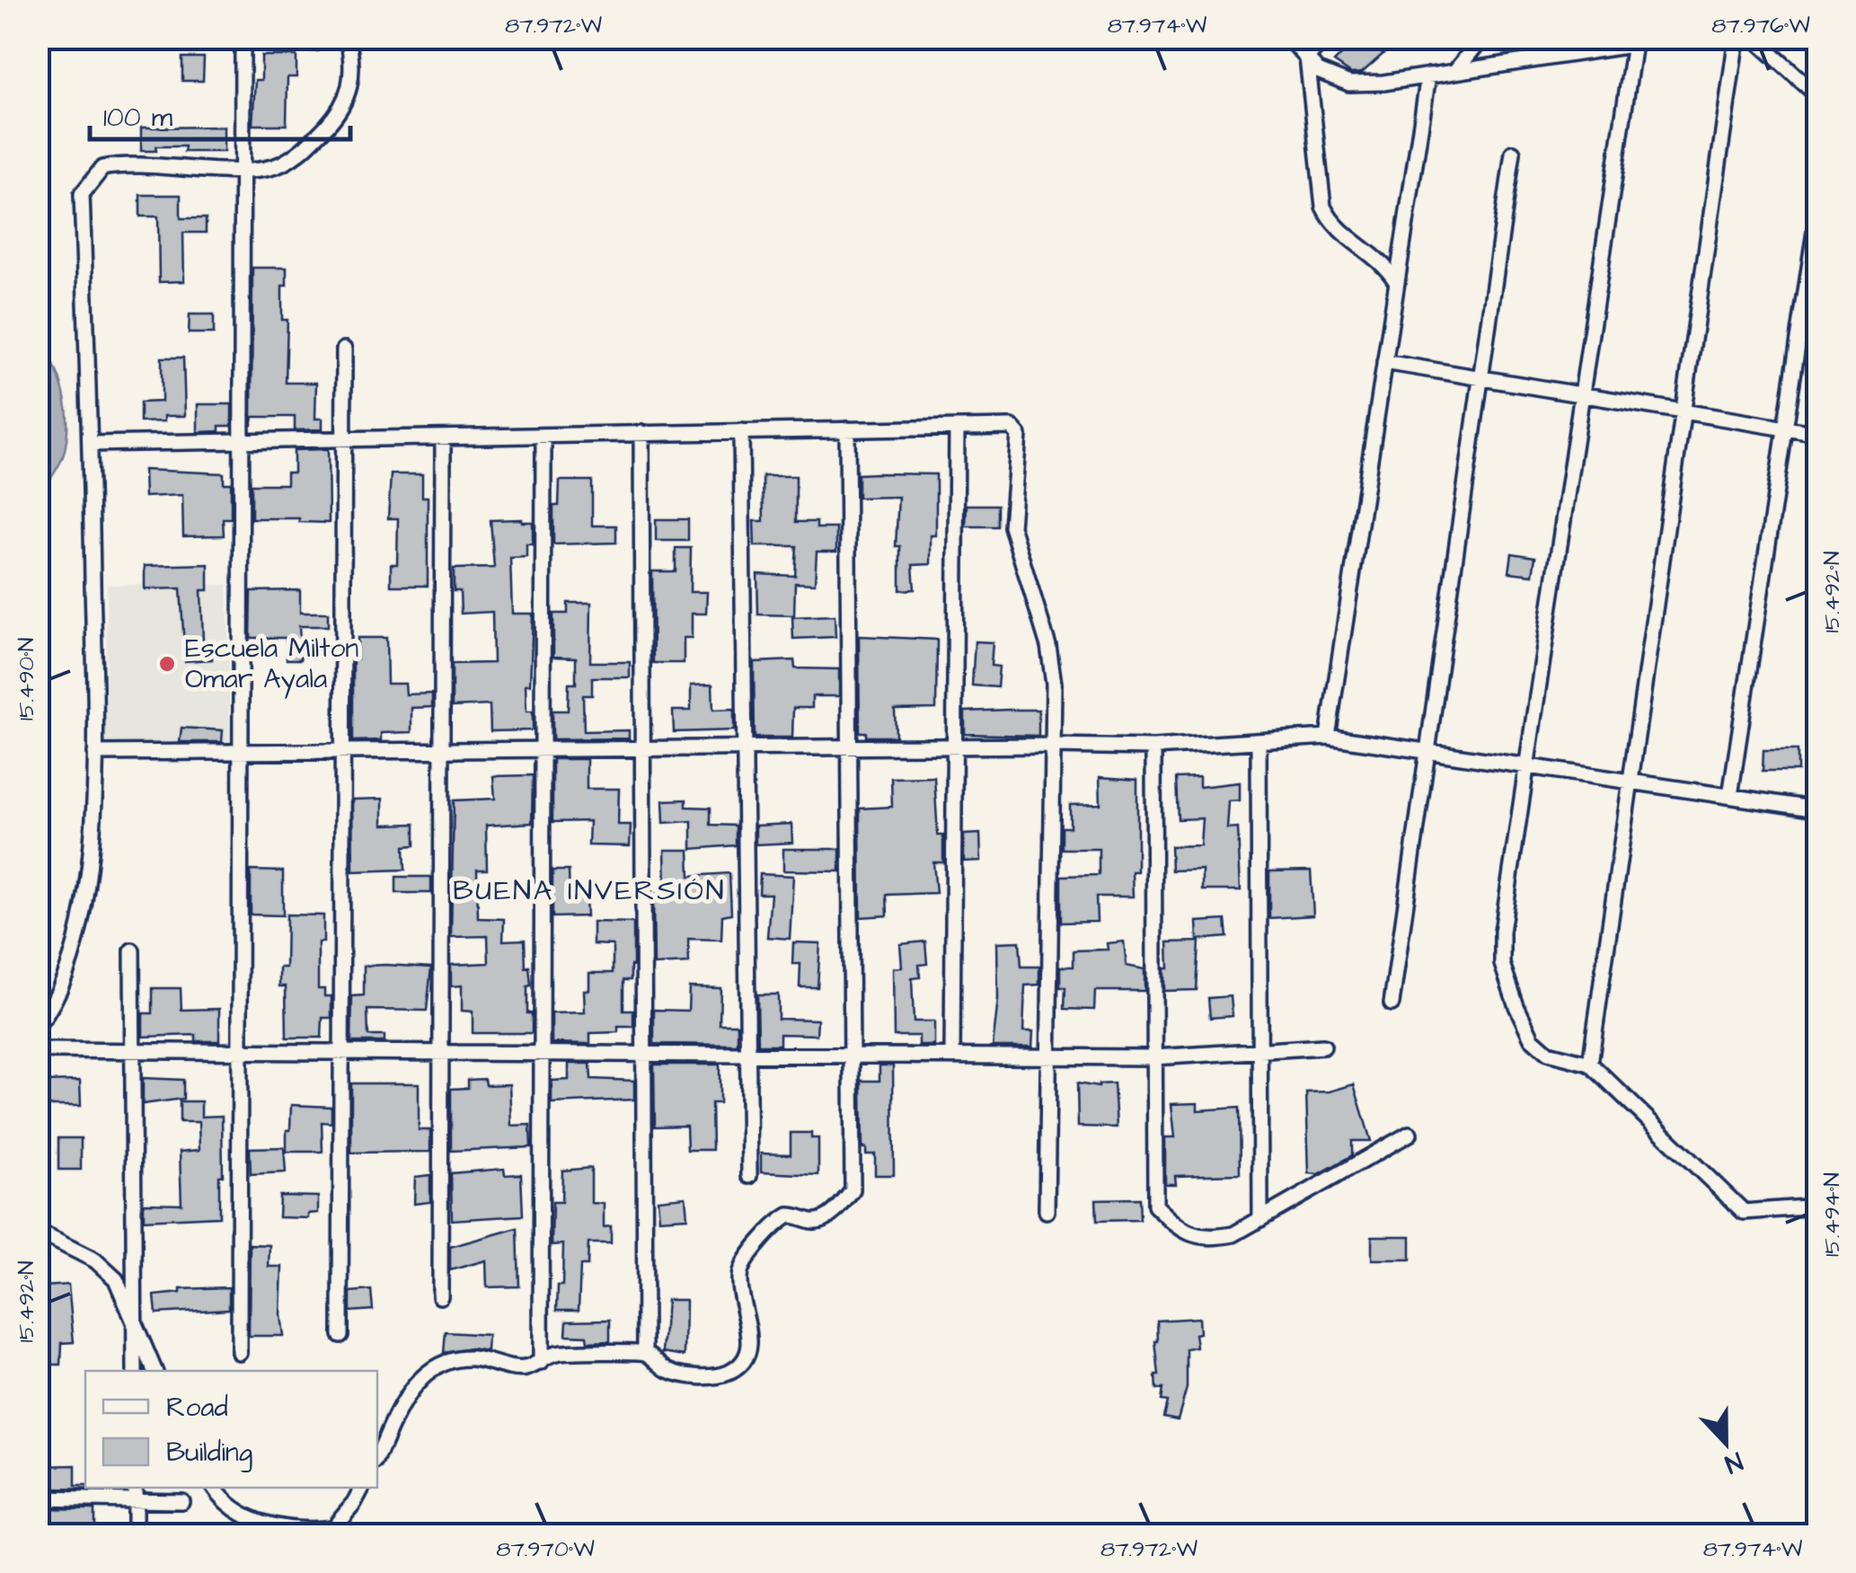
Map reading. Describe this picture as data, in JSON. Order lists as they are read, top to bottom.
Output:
{
  "districts": ["BUENA INVERSIÓN"],
  "places": ["Escuela Milton Omar Ayala"],
  "legend": ["Road", "Building"],
  "scale_bar": "100 m",
  "north": "bottom",
  "coordinates": [
    "87.972°W",
    "87.974°W",
    "87.976°W",
    "15.492°N",
    "15.490°N",
    "15.494°N",
    "87.970°W"
  ]
}
